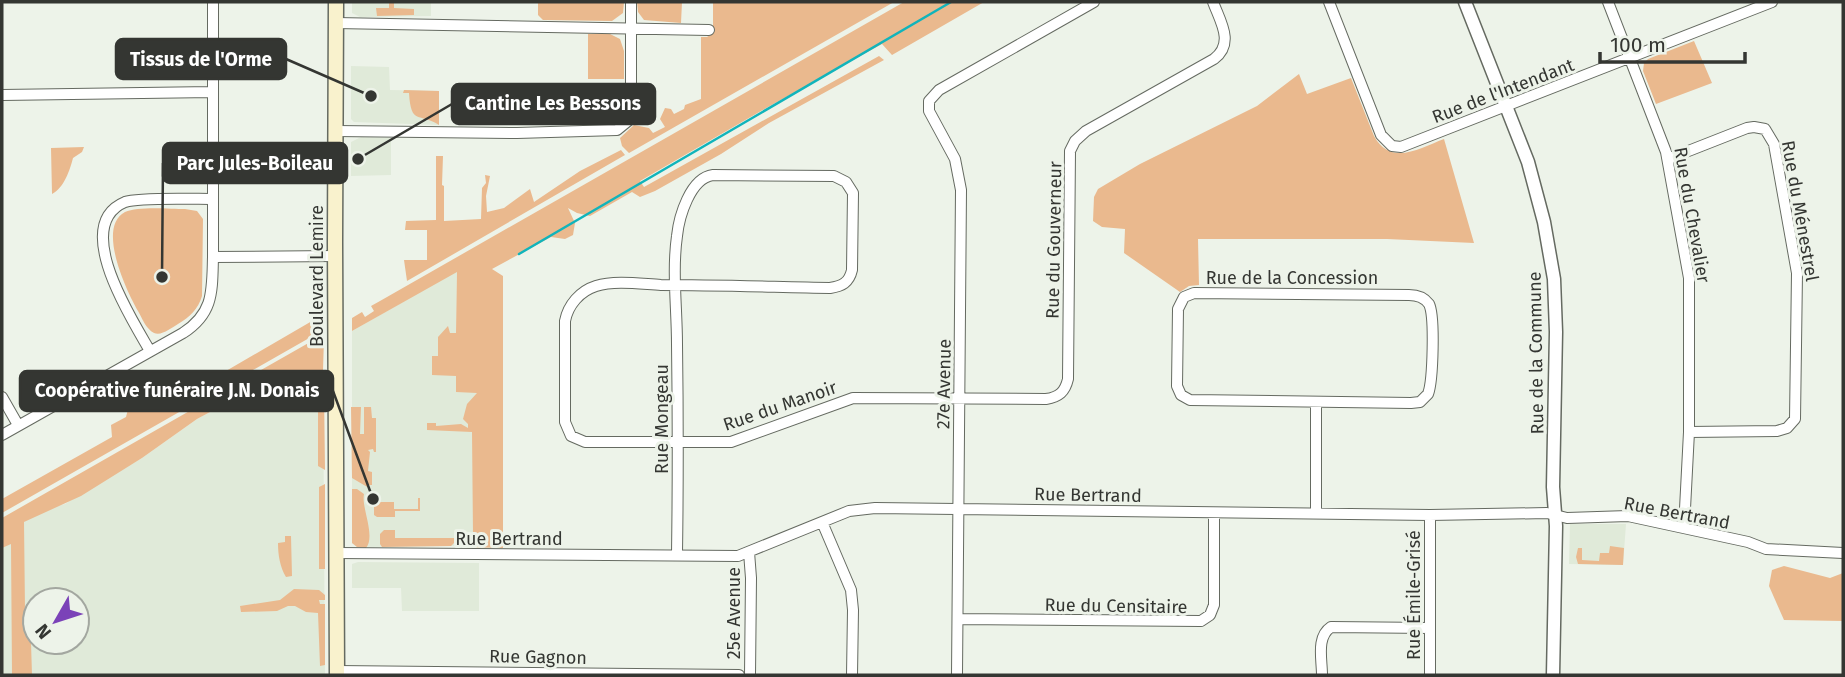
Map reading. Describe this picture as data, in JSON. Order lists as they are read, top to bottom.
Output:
{
  "streets": {
    "main road": ["Boulevard Lemire"],
    "street": [
      "Rue de l'Intendant",
      "Rue du Ménestrel",
      "Rue du Chevalier",
      "Rue du Gouverneur",
      "Rue de la Concession",
      "Rue de la Commune",
      "27e Avenue",
      "Rue du Manoir",
      "Rue Mongeau",
      "Rue Bertrand",
      "Rue Émile-Grisé",
      "Rue du Censitaire",
      "25e Avenue",
      "Rue Gagnon"
    ]
  },
  "crossings": [
    ["Rue de l'Intendant", "Rue du Chevalier"],
    ["Rue de l'Intendant", "Rue de la Commune"],
    ["Rue du Ménestrel", "Rue du Chevalier"],
    ["Rue du Chevalier", "Rue Bertrand"],
    ["Rue du Gouverneur", "Rue du Manoir"],
    ["Boulevard Lemire", "Rue Bertrand"],
    ["Boulevard Lemire", "Rue Gagnon"],
    ["Rue de la Commune", "Rue Bertrand"],
    ["27e Avenue", "Rue du Manoir"],
    ["27e Avenue", "Rue Bertrand"],
    ["27e Avenue", "Rue du Censitaire"],
    ["Rue du Manoir", "Rue Mongeau"],
    ["Rue Mongeau", "Rue Bertrand"],
    ["Rue Bertrand", "Rue Émile-Grisé"],
    ["Rue Bertrand", "Rue du Censitaire"],
    ["Rue Bertrand", "25e Avenue"]
  ],
  "places": [
    "Tissus de l'Orme",
    "Cantine Les Bessons",
    "Parc Jules-Boileau",
    "Coopérative funéraire J.N. Donais"
  ],
  "scale_bar": "100 m",
  "north": "bottom left"
}
